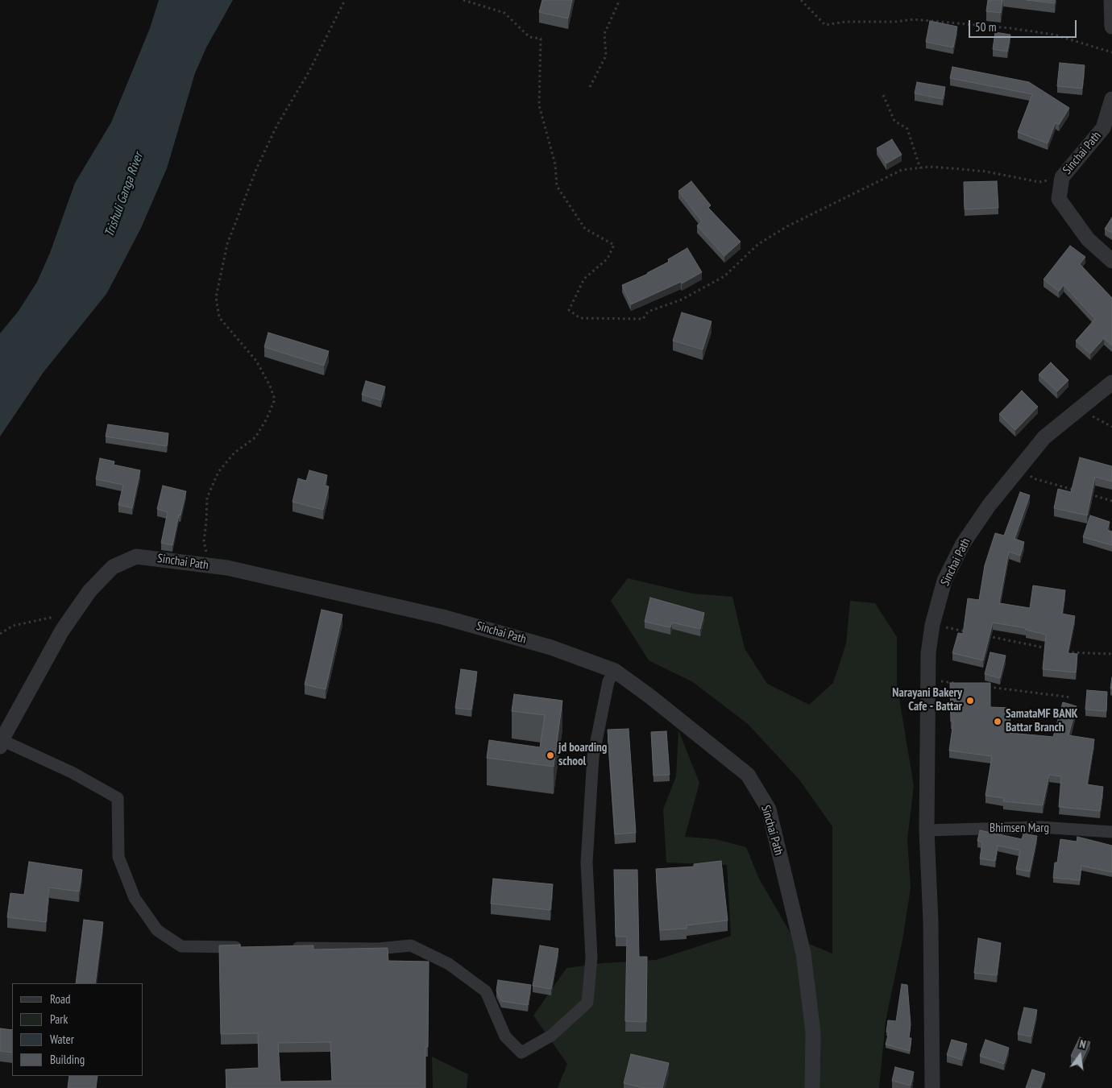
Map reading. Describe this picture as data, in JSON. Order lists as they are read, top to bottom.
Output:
{
  "streets": {
    "street": ["Sinchai Path", "Bhimsen Marg"]
  },
  "crossings": [
    ["Sinchai Path", "Bhimsen Marg"]
  ],
  "water": ["Trishuli Ganga River"],
  "places": ["Narayani Bakery Cafe - Battar", "SamataMF BANK Battar Branch", "jd boarding school"],
  "legend": [
    "Road",
    "Park",
    "Water",
    "Building"
  ],
  "scale_bar": "50 m",
  "north": "top"
}
